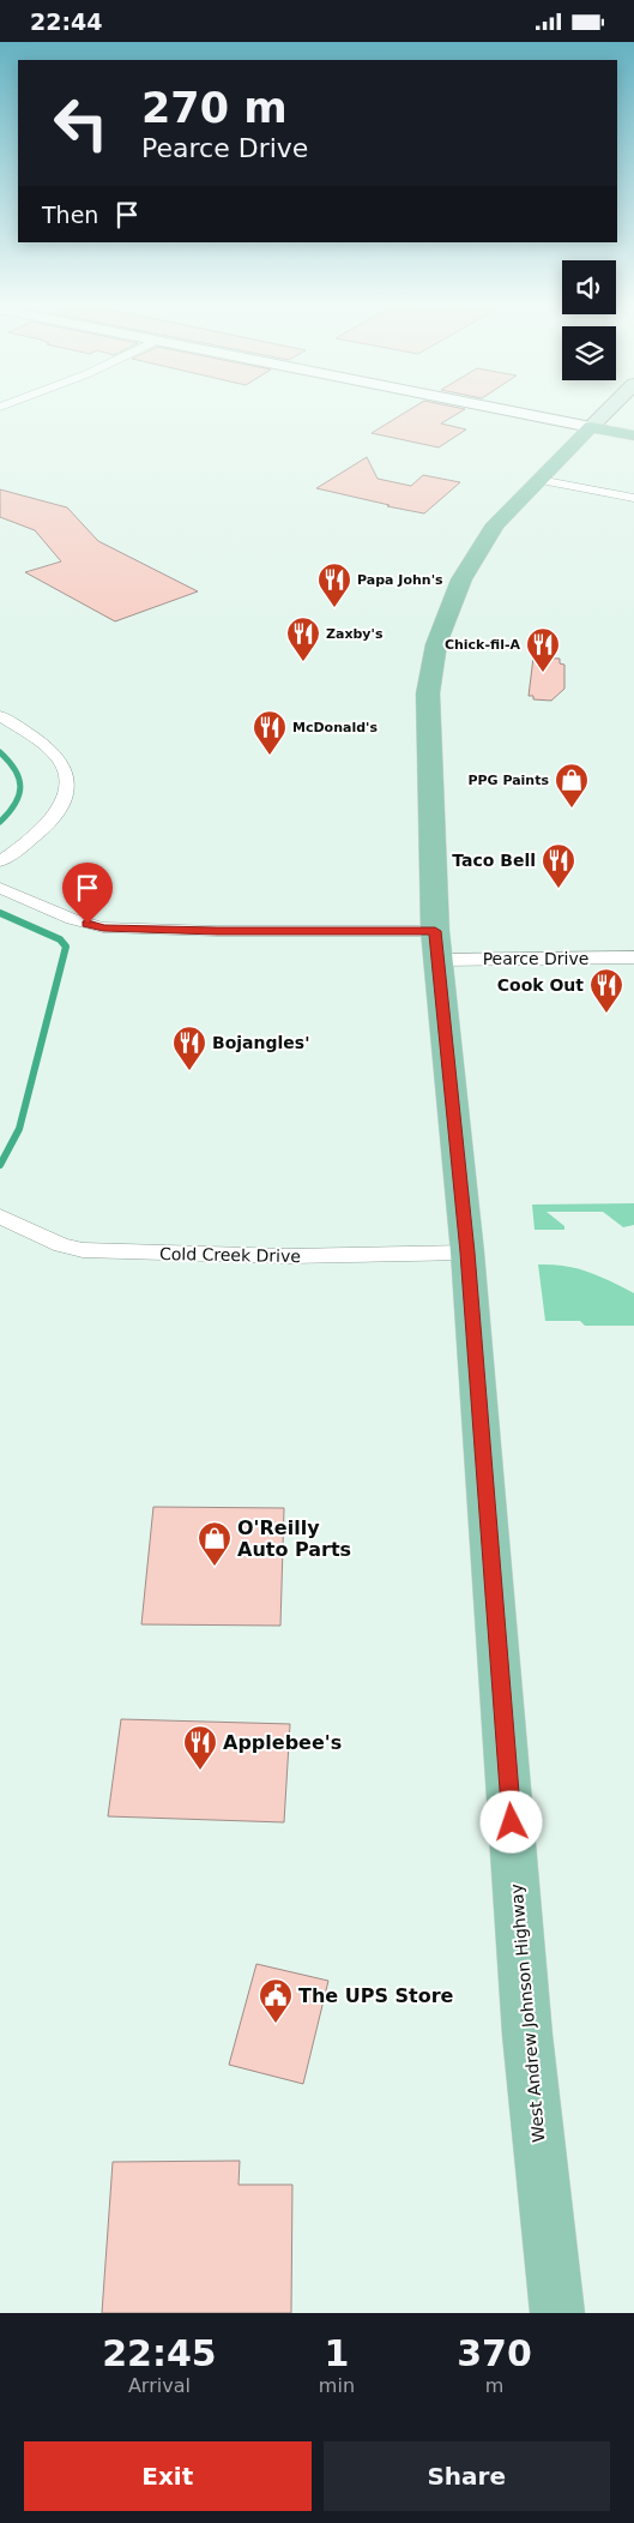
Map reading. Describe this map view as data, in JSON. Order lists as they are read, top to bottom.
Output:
{
  "streets": {
    "main road": ["West Andrew Johnson Highway"],
    "street": ["Pearce Drive", "Cold Creek Drive"]
  },
  "crossings": [
    ["Pearce Drive", "West Andrew Johnson Highway"],
    ["Cold Creek Drive", "West Andrew Johnson Highway"]
  ],
  "places": {
    "restaurant": [
      "Papa John's",
      "Zaxby's",
      "Chick-fil-A",
      "McDonald's",
      "Taco Bell",
      "Cook Out",
      "Bojangles'",
      "Applebee's"
    ],
    "shop": ["PPG Paints", "O'Reilly Auto Parts"],
    "public building": ["The UPS Store"]
  },
  "page": {
    "status": "22:44",
    "turn": ["270 m", "Pearce Drive"],
    "then": "Then",
    "eta": [
      "22:45",
      "Arrival",
      "1",
      "min",
      "370",
      "m"
    ],
    "buttons": ["Exit", "Share"]
  }
}
